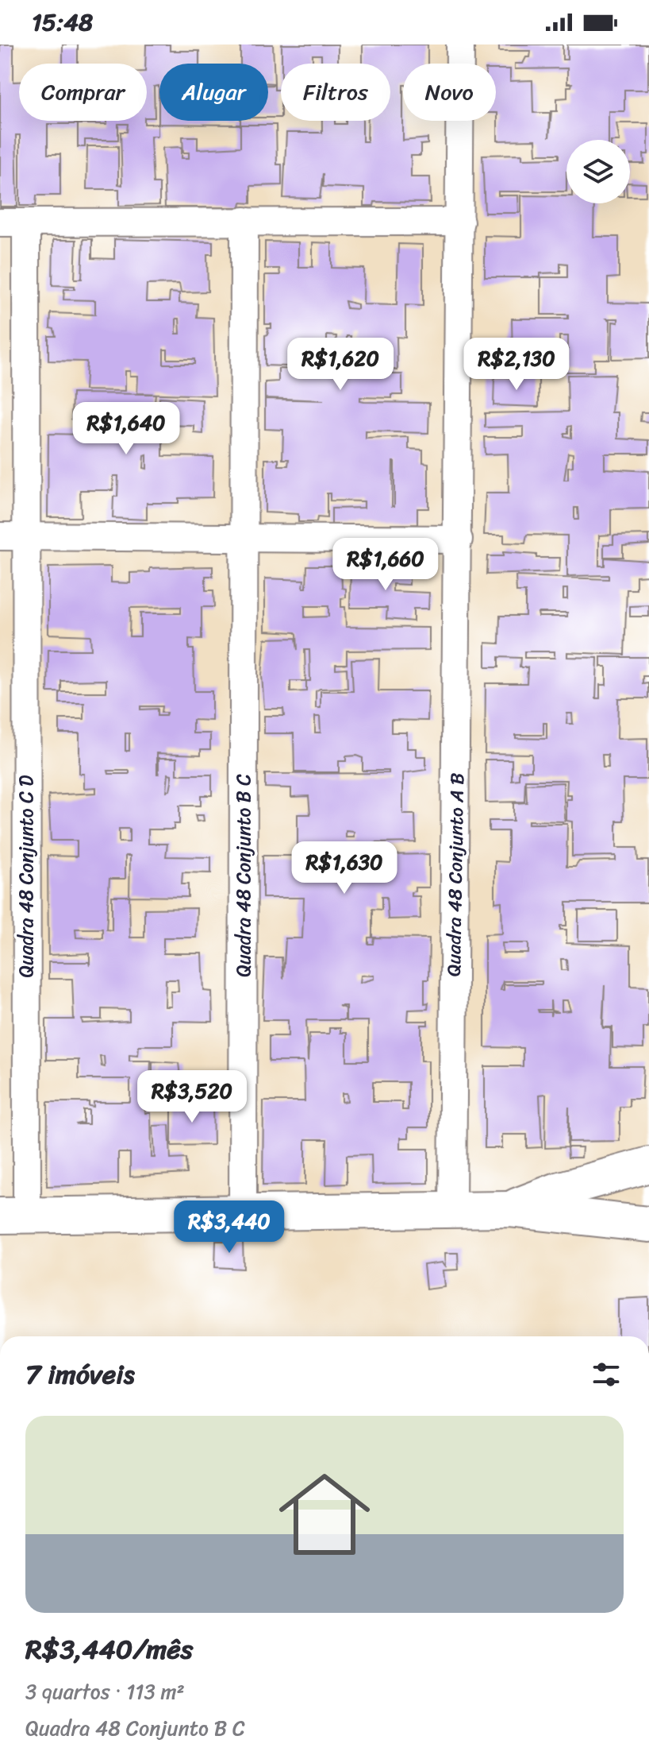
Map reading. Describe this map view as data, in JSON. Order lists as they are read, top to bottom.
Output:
{
  "streets": {
    "street": ["Quadra 48 Conjunto A B", "Quadra 48 Conjunto B C", "Quadra 48 Conjunto C D"]
  },
  "page": {
    "status": "15:48",
    "chip": [
      "Comprar",
      "Alugar",
      "Filtros",
      "Novo"
    ],
    "price": [
      "R$1,620",
      "R$2,130",
      "R$1,640",
      "R$1,660",
      "R$1,630",
      "R$3,520",
      "R$3,440"
    ],
    "heading": "7 imóveis",
    "list": [
      {
        "name": "R$3,440/mês",
        "note": "3 quartos · 113 m² · Quadra 48 Conjunto B C"
      }
    ]
  }
}
